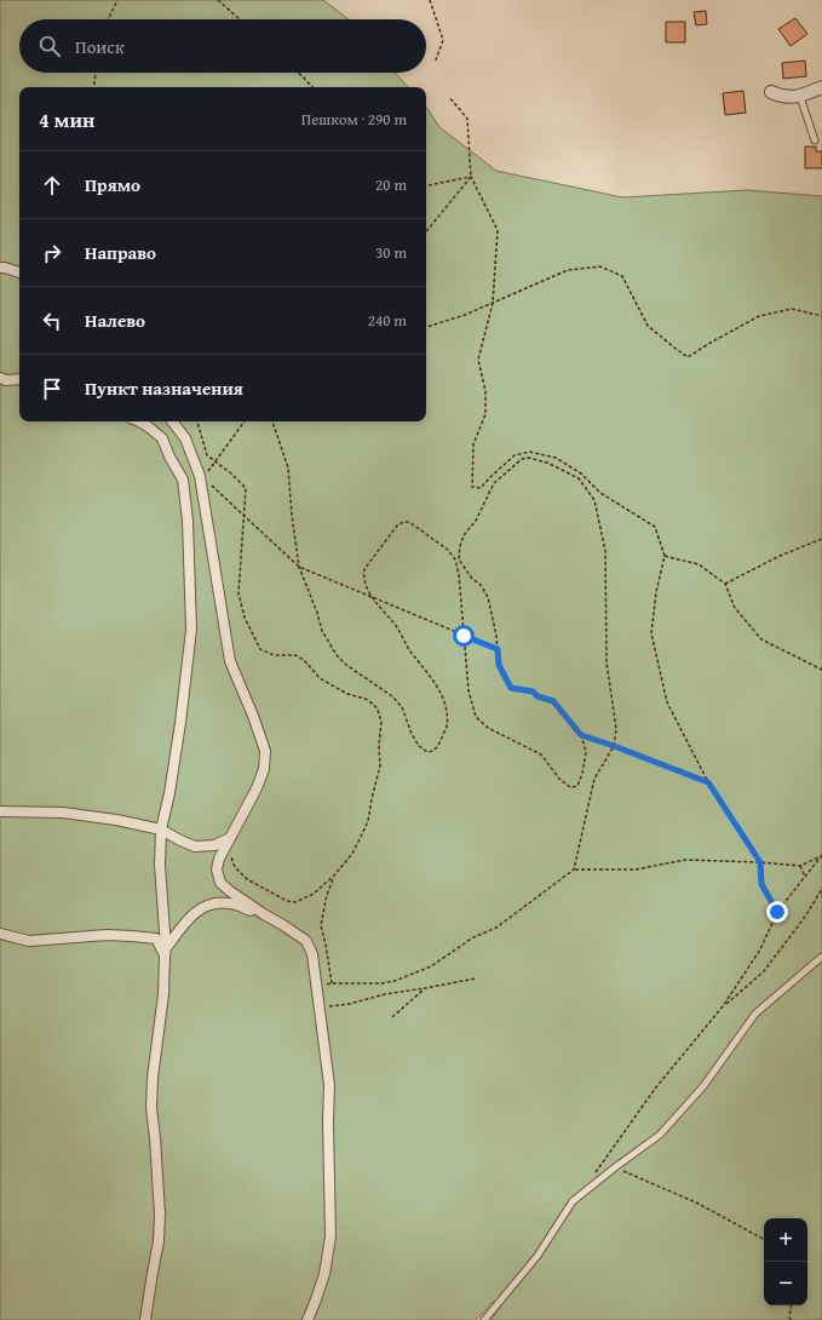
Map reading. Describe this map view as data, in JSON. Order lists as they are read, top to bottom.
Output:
{
  "page": {
    "search": "Поиск",
    "heading": ["4 мин", "Пешком · 290 m"],
    "list": [
      ["Прямо", "20 m"],
      ["Направо", "30 m"],
      ["Налево", "240 m"],
      "Пункт назначения"
    ],
    "map_buttons": ["+", "−"]
  }
}
